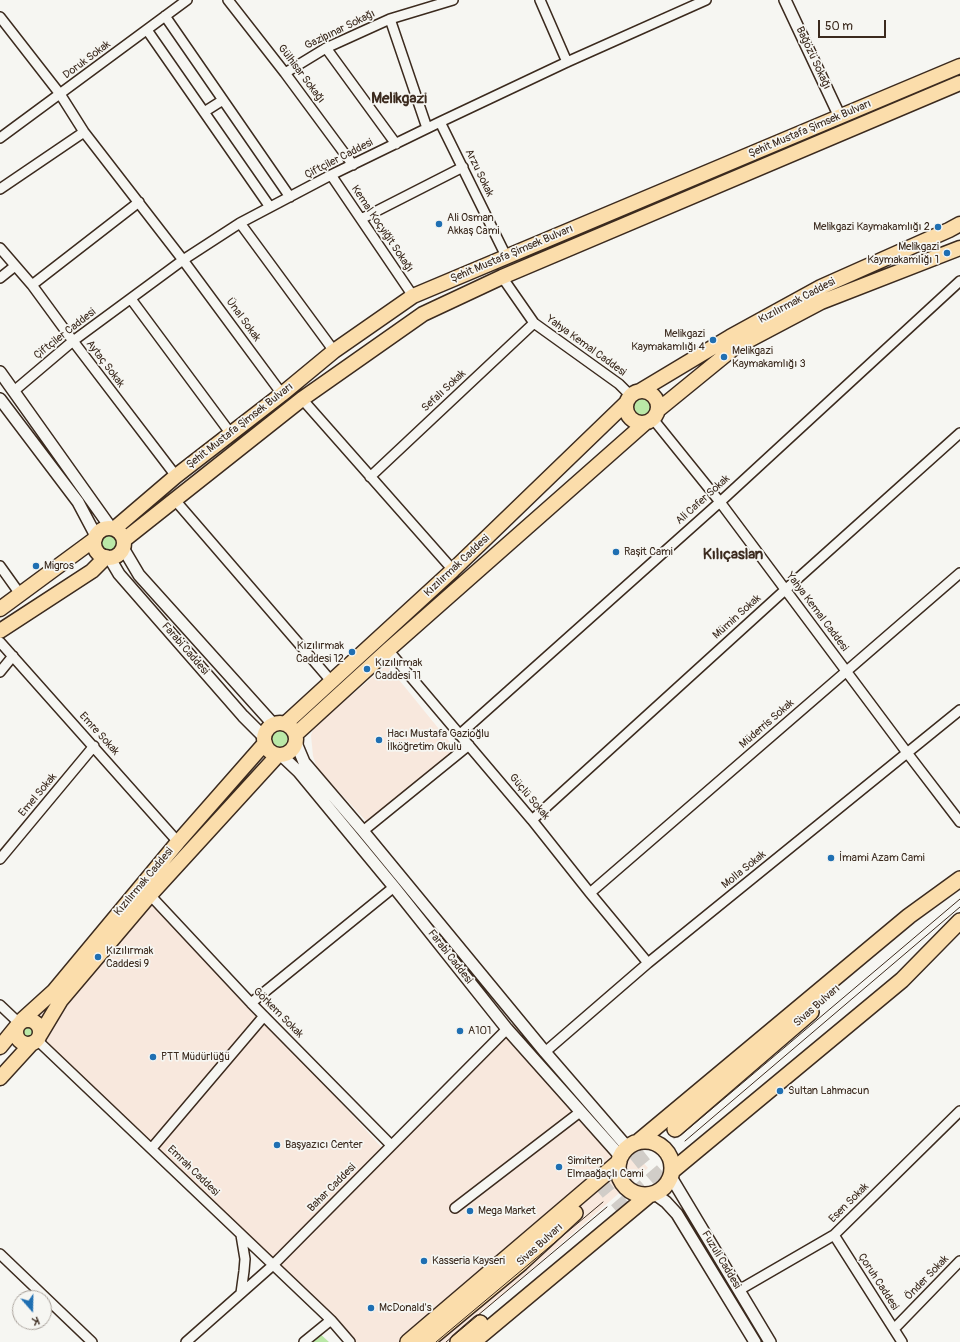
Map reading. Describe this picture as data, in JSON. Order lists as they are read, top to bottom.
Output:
{
  "streets": {
    "highway": ["Sivas Bulvarı"],
    "main road": ["Şehit Mustafa Şimsek Bulvarı", "Kızılırmak Caddesi"],
    "street": [
      "Gazipınar Sokağı",
      "Bağözü Sokağı",
      "Doruk Sokak",
      "Gülhisar Sokağı",
      "Çiftçiler Caddesi",
      "Arzu Sokak",
      "Kemal Koçyiğit Sokağı",
      "Ünal Sokak",
      "Yahya Kemal Caddesi",
      "Aytaç Sokak",
      "Sefalı Sokak",
      "Ali Cafer Sokak",
      "Mümin Sokak",
      "Farabi Caddesi",
      "Müderris Sokak",
      "Emre Sokak",
      "Emel Sokak",
      "Güçlü Sokak",
      "Molla Sokak",
      "Görkem Sokak",
      "Emrah Caddesi",
      "Bahar Caddesi",
      "Esen Sokak",
      "Fuzuli Caddesi",
      "Önder Sokak",
      "Çoruh Caddesi"
    ]
  },
  "crossings": [
    ["Gazipınar Sokağı", "Gülhisar Sokağı"],
    ["Bağözü Sokağı", "Şehit Mustafa Şimsek Bulvarı"],
    ["Doruk Sokak", "Ünal Sokak"],
    ["Gülhisar Sokağı", "Çiftçiler Caddesi"],
    ["Şehit Mustafa Şimsek Bulvarı", "Arzu Sokak"],
    ["Şehit Mustafa Şimsek Bulvarı", "Kemal Koçyiğit Sokağı"],
    ["Şehit Mustafa Şimsek Bulvarı", "Ünal Sokak"],
    ["Şehit Mustafa Şimsek Bulvarı", "Yahya Kemal Caddesi"],
    ["Şehit Mustafa Şimsek Bulvarı", "Aytaç Sokak"],
    ["Şehit Mustafa Şimsek Bulvarı", "Farabi Caddesi"],
    ["Çiftçiler Caddesi", "Arzu Sokak"],
    ["Çiftçiler Caddesi", "Kemal Koçyiğit Sokağı"],
    ["Çiftçiler Caddesi", "Ünal Sokak"],
    ["Çiftçiler Caddesi", "Aytaç Sokak"],
    ["Kızılırmak Caddesi", "Yahya Kemal Caddesi"],
    ["Kızılırmak Caddesi", "Farabi Caddesi"],
    ["Kızılırmak Caddesi", "Emre Sokak"],
    ["Kızılırmak Caddesi", "Güçlü Sokak"],
    ["Kızılırmak Caddesi", "Görkem Sokak"],
    ["Kızılırmak Caddesi", "Emrah Caddesi"],
    ["Yahya Kemal Caddesi", "Sefalı Sokak"],
    ["Yahya Kemal Caddesi", "Ali Cafer Sokak"],
    ["Yahya Kemal Caddesi", "Mümin Sokak"],
    ["Yahya Kemal Caddesi", "Müderris Sokak"],
    ["Yahya Kemal Caddesi", "Molla Sokak"],
    ["Ali Cafer Sokak", "Güçlü Sokak"],
    ["Mümin Sokak", "Güçlü Sokak"],
    ["Farabi Caddesi", "Molla Sokak"],
    ["Farabi Caddesi", "Bahar Caddesi"],
    ["Farabi Caddesi", "Fuzuli Caddesi"],
    ["Müderris Sokak", "Güçlü Sokak"],
    ["Emre Sokak", "Emel Sokak"],
    ["Güçlü Sokak", "Molla Sokak"],
    ["Görkem Sokak", "Bahar Caddesi"],
    ["Emrah Caddesi", "Bahar Caddesi"],
    ["Esen Sokak", "Fuzuli Caddesi"],
    ["Esen Sokak", "Çoruh Caddesi"],
    ["Önder Sokak", "Çoruh Caddesi"]
  ],
  "districts": ["Melikgazi", "Kılıçaslan"],
  "places": [
    "Ali Osman Akkaş Cami",
    "Melikgazi Kaymakamlığı 2",
    "Melikgazi Kaymakamlığı 1",
    "Melikgazi Kaymakamlığı 4",
    "Melikgazi Kaymakamlığı 3",
    "Raşit Cami",
    "Migros",
    "Kızılırmak Caddesi 12",
    "Kızılırmak Caddesi 11",
    "Hacı Mustafa Gazioğlu İlköğretim Okulu",
    "İmami Azam Cami",
    "Kızılırmak Caddesi 9",
    "A101",
    "PTT Müdürlüğü",
    "Sultan Lahmacun",
    "Başyazıcı Center",
    "Simiten Elmaağaçlı Cami",
    "Mega Market",
    "Kasseria Kayseri",
    "McDonald's"
  ],
  "scale_bar": "50 m",
  "north": "bottom"
}
